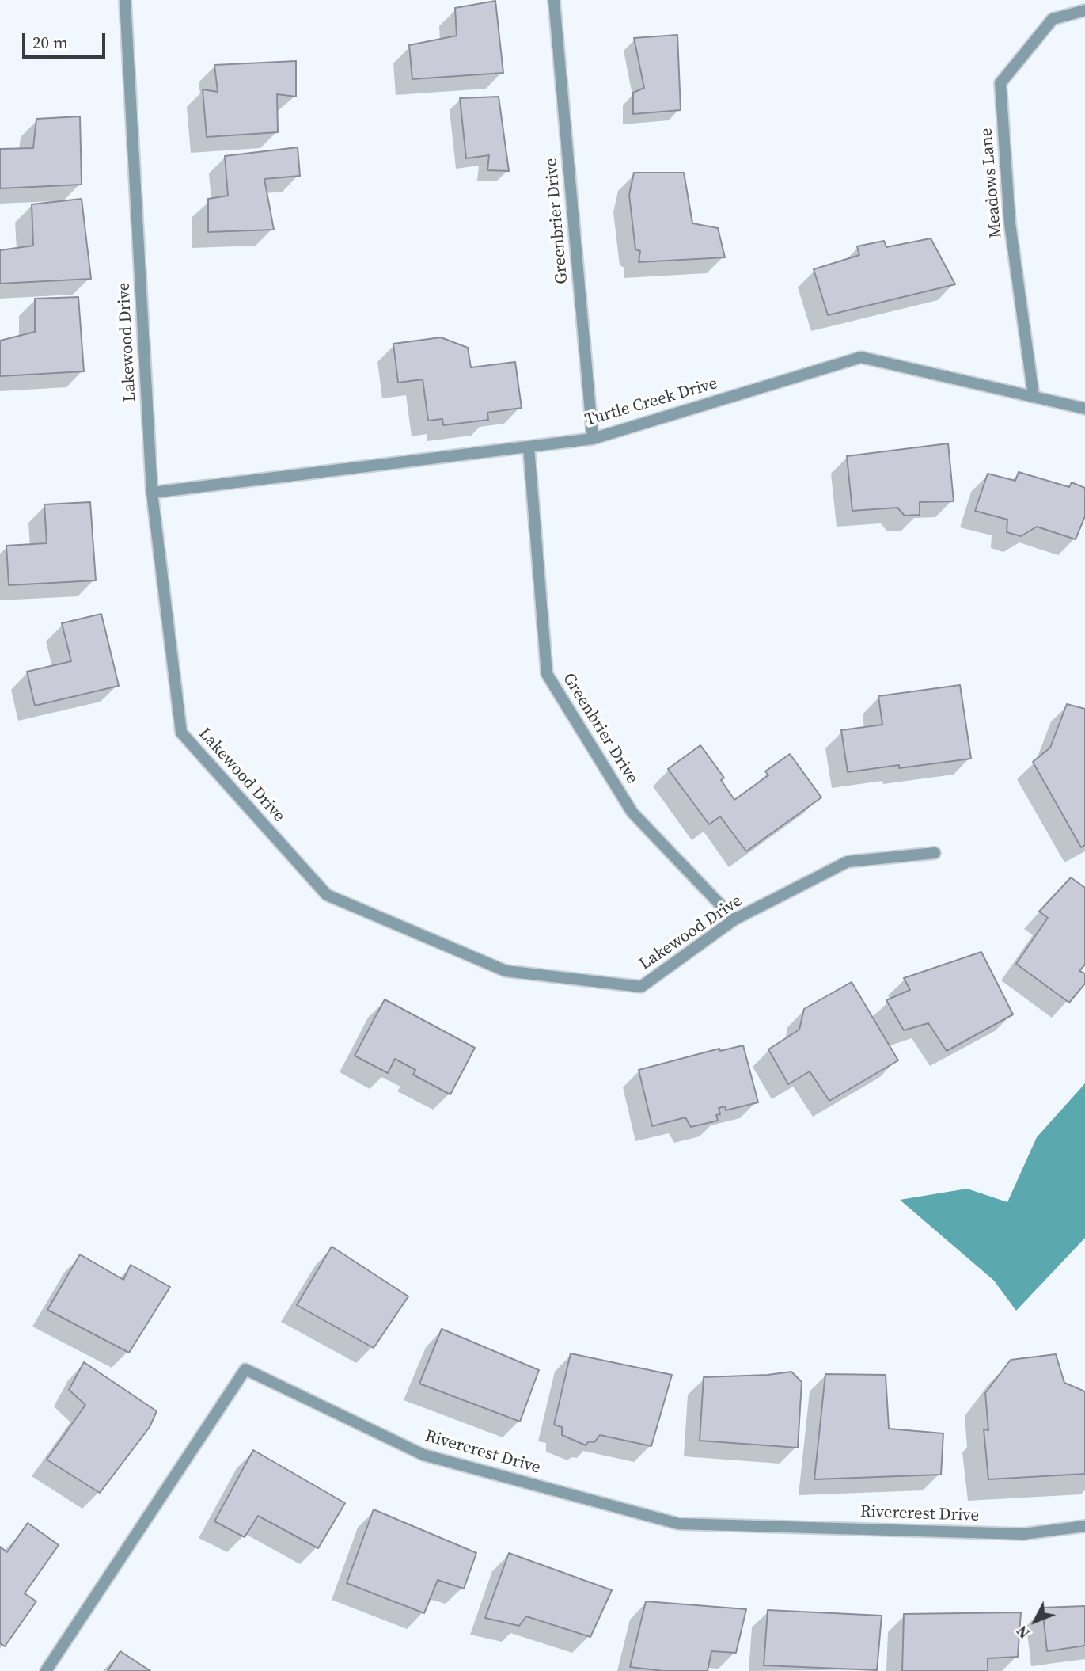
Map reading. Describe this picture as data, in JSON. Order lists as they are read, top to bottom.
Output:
{
  "streets": {
    "street": [
      "Meadows Lane",
      "Greenbrier Drive",
      "Lakewood Drive",
      "Turtle Creek Drive",
      "Rivercrest Drive"
    ]
  },
  "crossings": [
    ["Meadows Lane", "Turtle Creek Drive"],
    ["Greenbrier Drive", "Lakewood Drive"],
    ["Greenbrier Drive", "Turtle Creek Drive"],
    ["Lakewood Drive", "Turtle Creek Drive"]
  ],
  "scale_bar": "20 m",
  "north": "bottom left"
}
